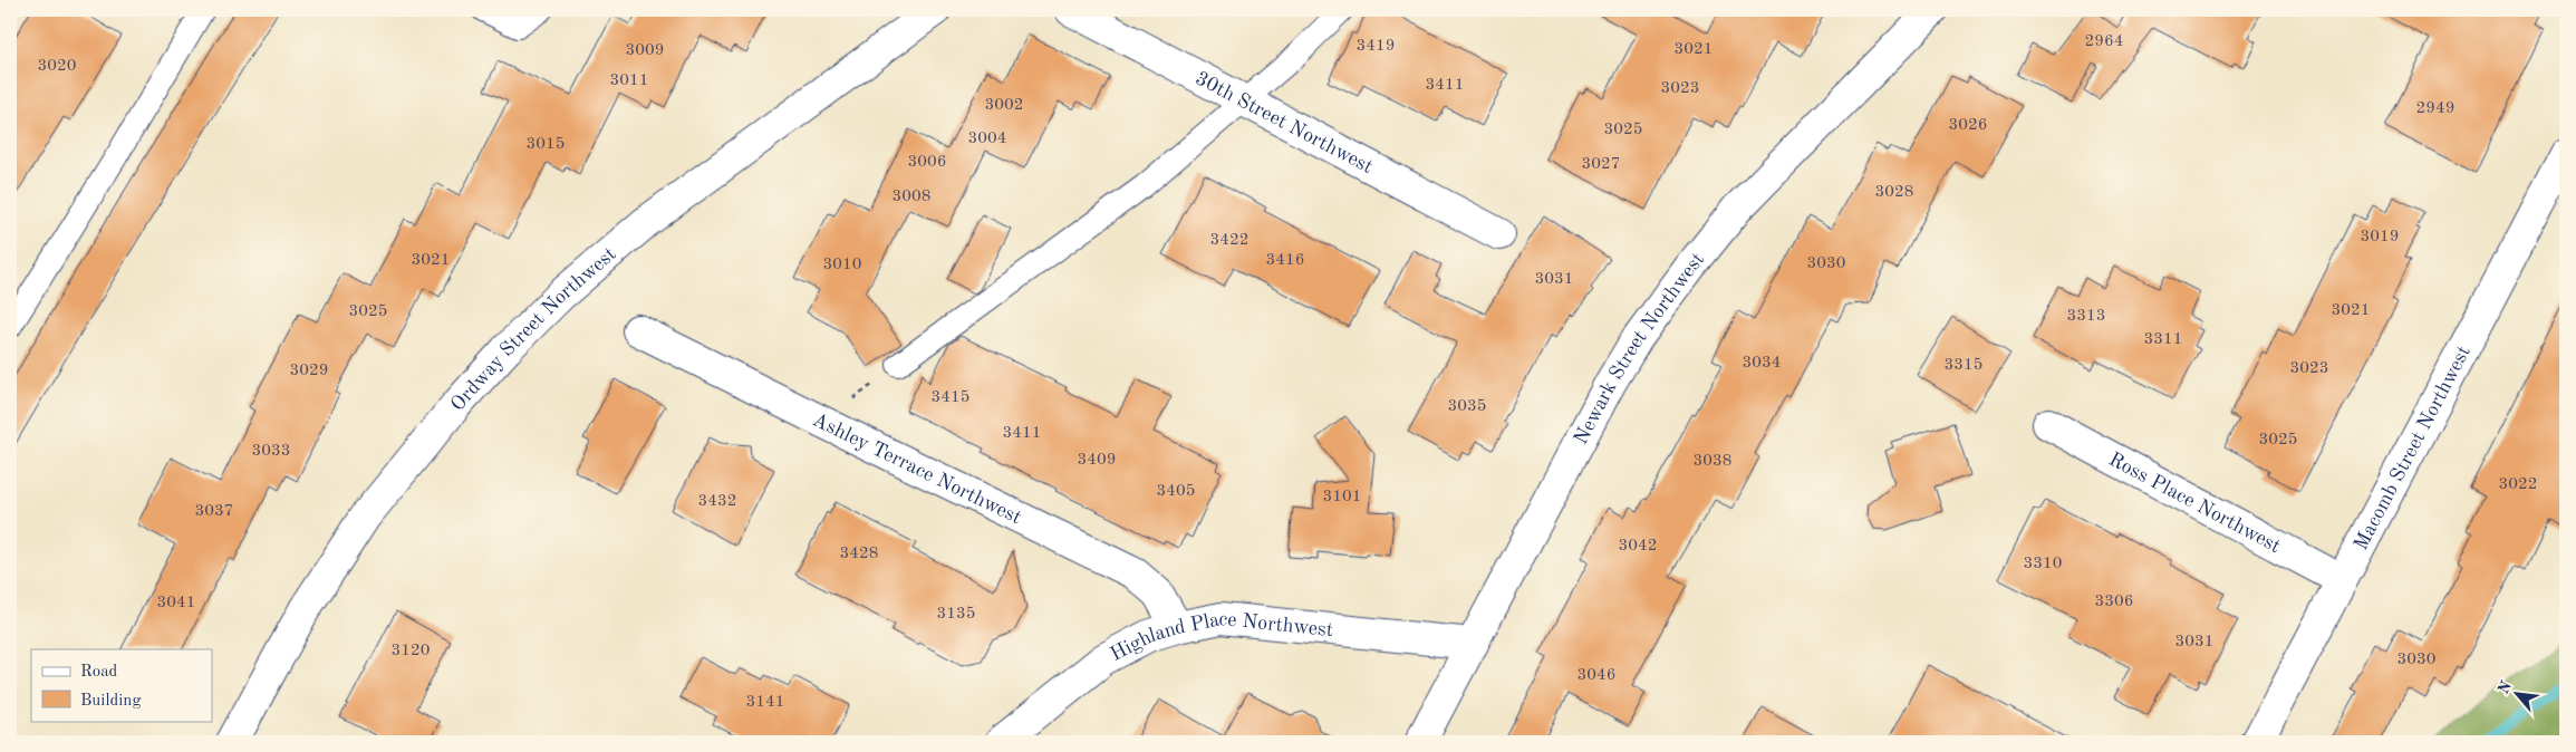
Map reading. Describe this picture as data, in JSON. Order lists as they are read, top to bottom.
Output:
{
  "streets": {
    "street": [
      "30th Street Northwest",
      "Ordway Street Northwest",
      "Newark Street Northwest",
      "Macomb Street Northwest",
      "Ashley Terrace Northwest",
      "Ross Place Northwest",
      "Highland Place Northwest"
    ]
  },
  "crossings": [
    ["Newark Street Northwest", "Highland Place Northwest"],
    ["Macomb Street Northwest", "Ross Place Northwest"],
    ["Ashley Terrace Northwest", "Highland Place Northwest"]
  ],
  "house_numbers": [
    "2964",
    "3419",
    "3021",
    "3009",
    "3020",
    "3011",
    "3411",
    "3023",
    "3002",
    "2949",
    "3026",
    "3025",
    "3004",
    "3015",
    "3006",
    "3027",
    "3028",
    "3008",
    "3019",
    "3422",
    "3021",
    "3416",
    "3030",
    "3010",
    "3031",
    "3021",
    "3025",
    "3313",
    "3311",
    "3034",
    "3315",
    "3023",
    "3029",
    "3415",
    "3035",
    "3411",
    "3025",
    "3033",
    "3409",
    "3038",
    "3022",
    "3405",
    "3101",
    "3432",
    "3037",
    "3042",
    "3428",
    "3310",
    "3306",
    "3041",
    "3135",
    "3031",
    "3120",
    "3030",
    "3046",
    "3141"
  ],
  "legend": ["Road", "Building"],
  "north": "top left"
}
